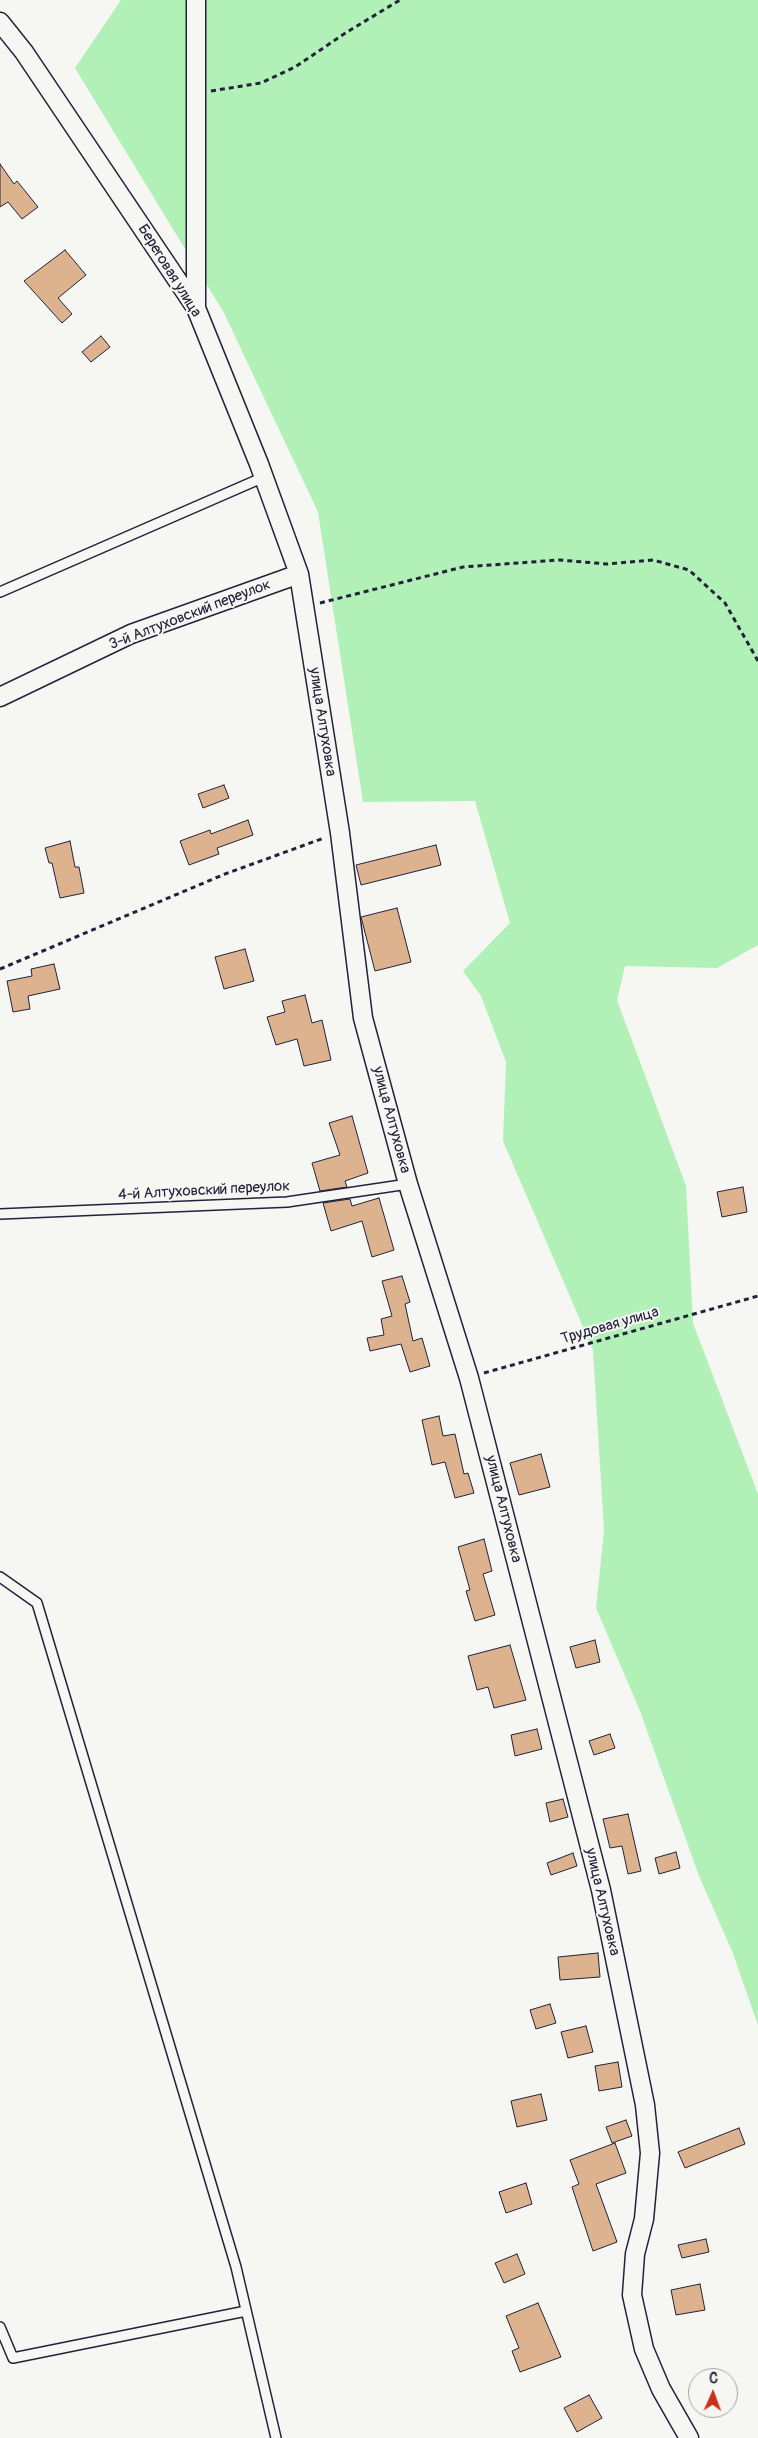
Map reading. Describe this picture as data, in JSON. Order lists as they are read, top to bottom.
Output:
{
  "streets": {
    "street": ["Береговая улица", "3-й Алтуховский переулок", "улица Алтуховка"],
    "lane": ["4-й Алтуховский переулок"],
    "path": ["Трудовая улица"]
  },
  "crossings": [
    ["Береговая улица", "3-й Алтуховский переулок"],
    ["Береговая улица", "улица Алтуховка"],
    ["3-й Алтуховский переулок", "улица Алтуховка"],
    ["улица Алтуховка", "4-й Алтуховский переулок"],
    ["улица Алтуховка", "Трудовая улица"]
  ],
  "north": "top"
}
